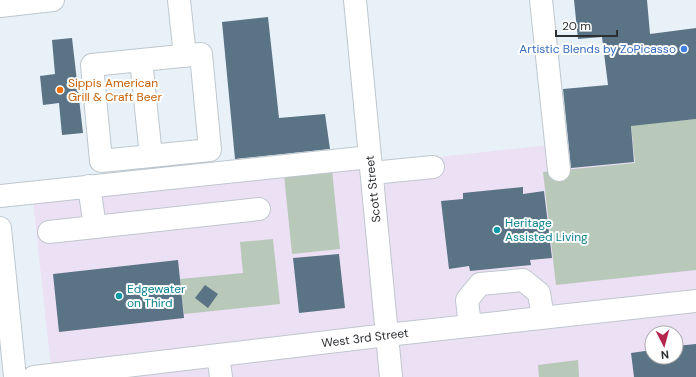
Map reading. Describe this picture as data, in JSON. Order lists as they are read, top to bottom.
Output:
{
  "streets": {
    "street": ["Scott Street", "West 3rd Street"]
  },
  "crossings": [
    ["Scott Street", "West 3rd Street"]
  ],
  "places": [
    "Artistic Blends by ZoPicasso",
    "Sippis American Grill & Craft Beer",
    "Heritage Assisted Living",
    "Edgewater on Third"
  ],
  "scale_bar": "20 m",
  "north": "bottom"
}
